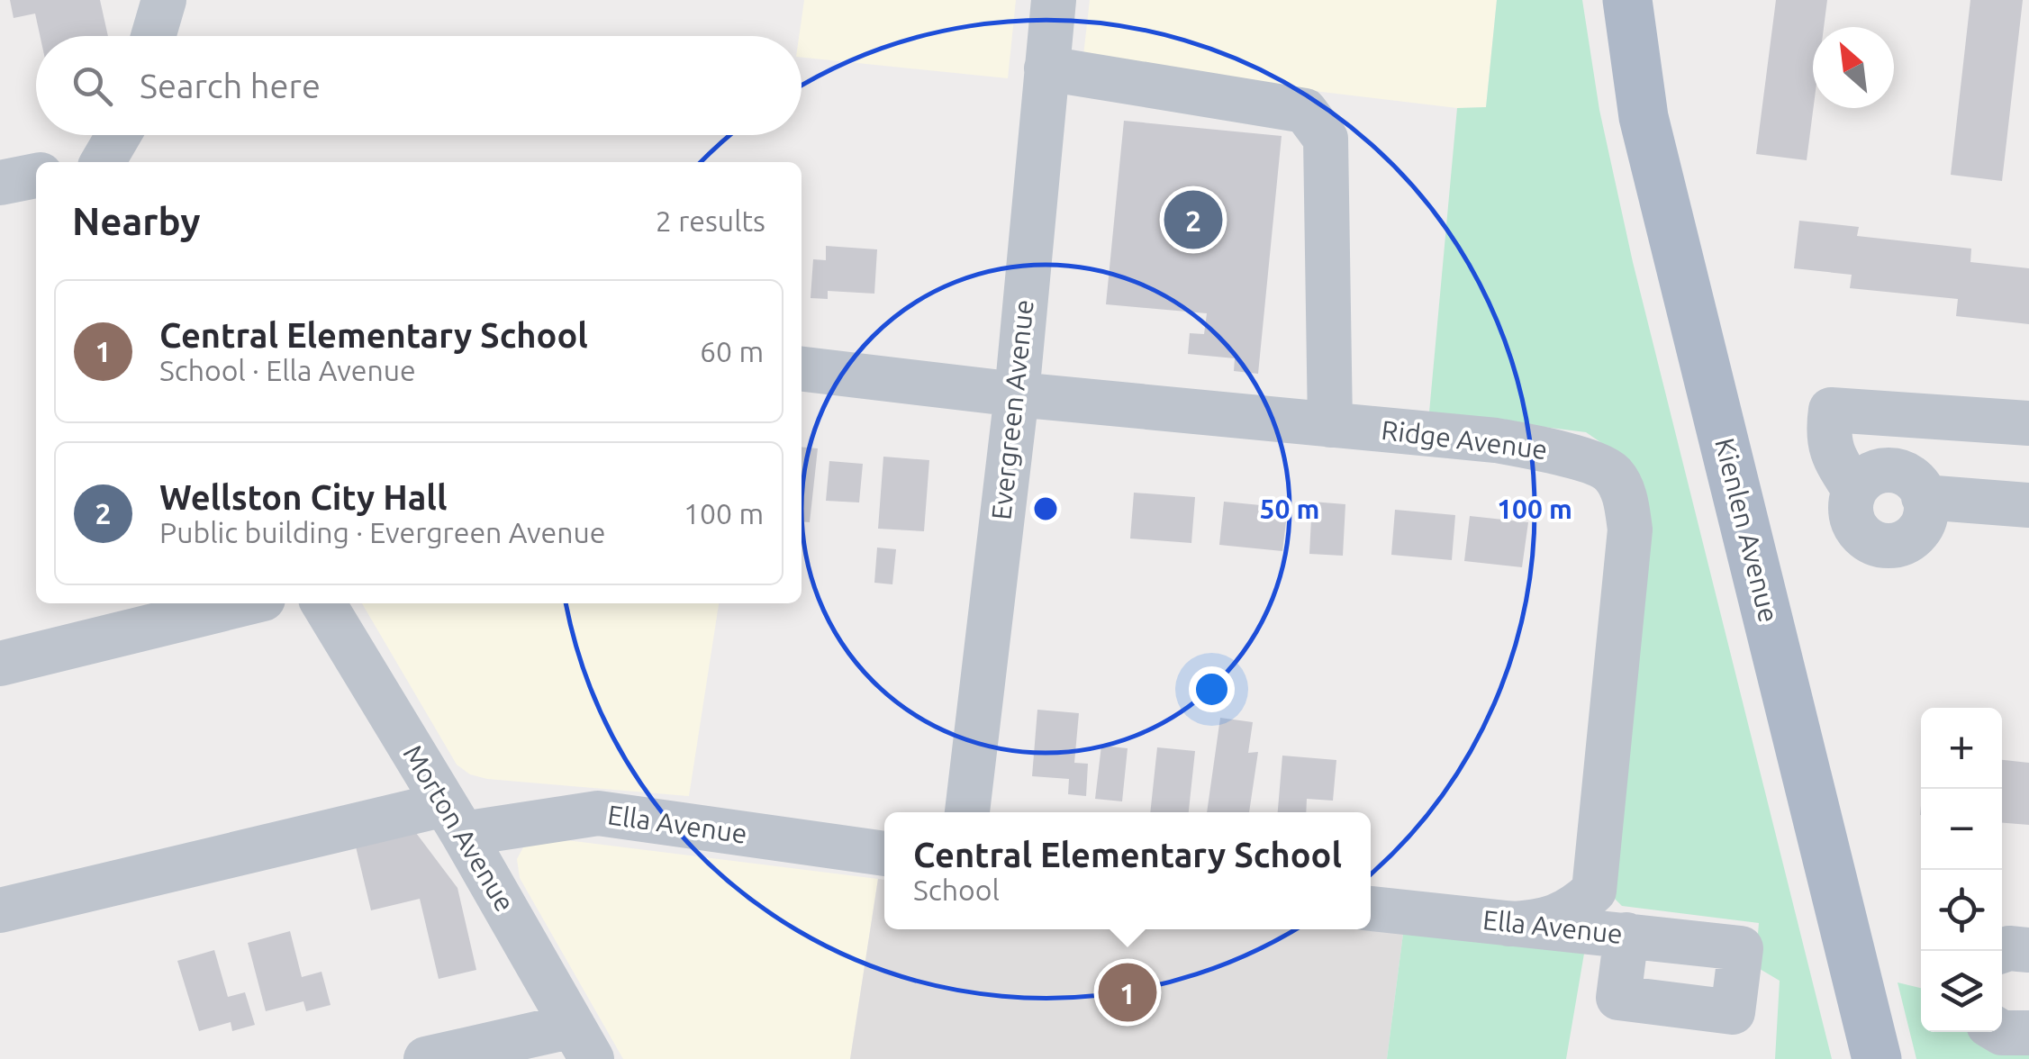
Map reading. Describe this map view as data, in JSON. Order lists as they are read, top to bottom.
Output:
{
  "streets": {
    "main road": ["Kienlen Avenue"],
    "street": [
      "Evergreen Avenue",
      "Ridge Avenue",
      "Ella Avenue",
      "Morton Avenue"
    ]
  },
  "crossings": [
    ["Evergreen Avenue", "Ridge Avenue"],
    ["Ridge Avenue", "Ella Avenue"],
    ["Ella Avenue", "Morton Avenue"]
  ],
  "north": "top left",
  "page": {
    "search": "Search here",
    "heading": ["Nearby", "2 results"],
    "pins": ["2", "1"],
    "list": [
      {
        "mark": "1",
        "name": "Central Elementary School",
        "note": "School · Ella Avenue",
        "value": "60 m"
      },
      {
        "mark": "2",
        "name": "Wellston City Hall",
        "note": "Public building · Evergreen Avenue",
        "value": "100 m"
      }
    ],
    "map_buttons": ["+", "−"],
    "popup": ["Central Elementary School", "School"]
  },
  "rings": ["50 m", "100 m"]
}
